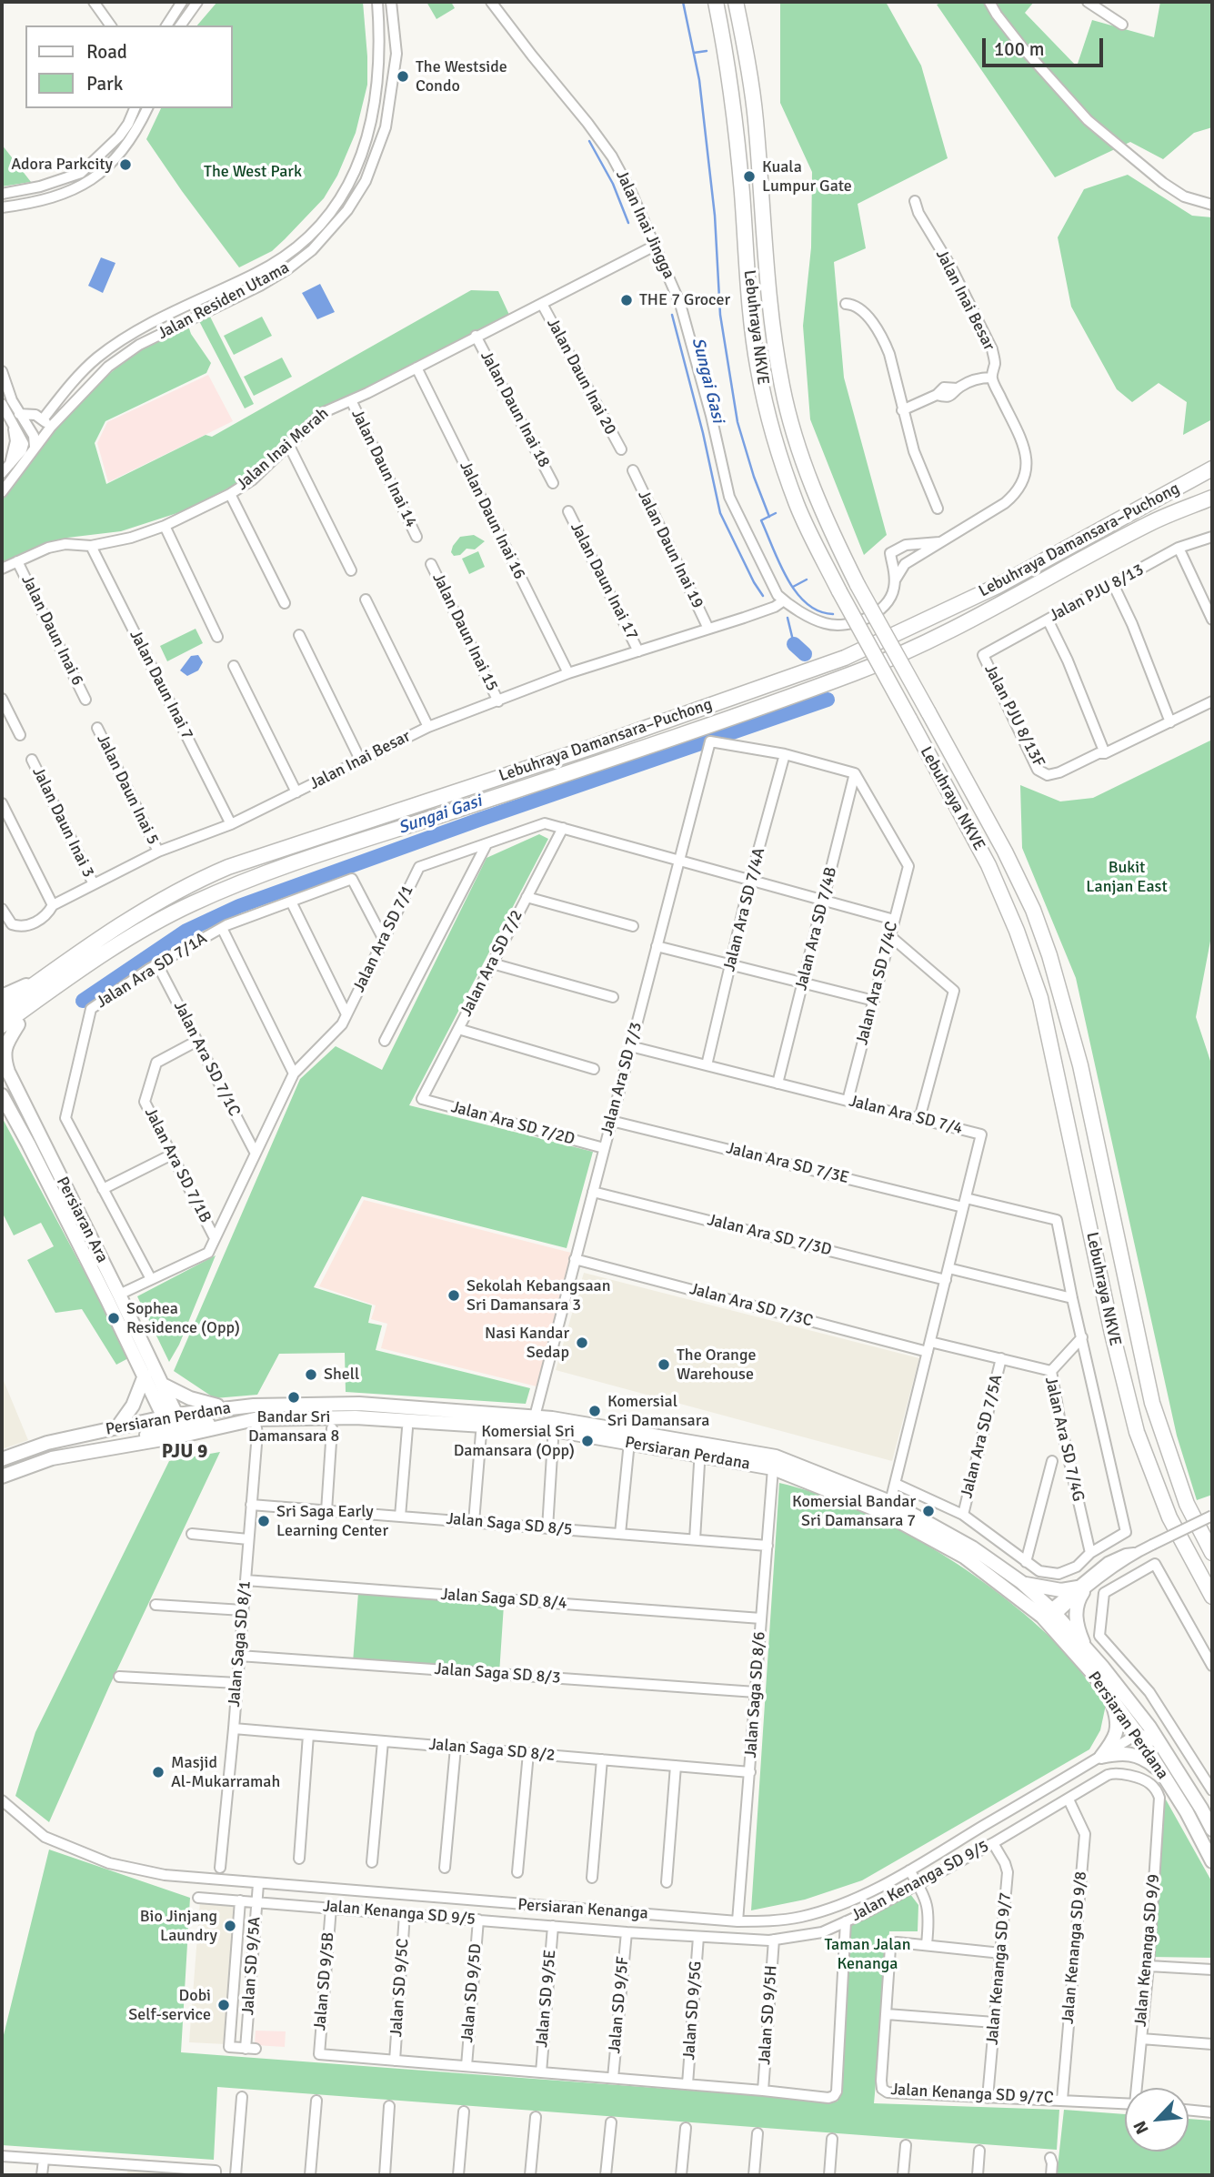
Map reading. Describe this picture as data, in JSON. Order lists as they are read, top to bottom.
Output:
{
  "streets": {
    "highway": ["Lebuhraya NKVE", "Lebuhraya Damansara–Puchong"],
    "main road": ["Persiaran Ara", "Persiaran Perdana"],
    "street": [
      "Jalan Inai Jingga",
      "Jalan Inai Besar",
      "Jalan Residen Utama",
      "Jalan Daun Inai 20",
      "Jalan Daun Inai 18",
      "Jalan Inai Merah",
      "Jalan Daun Inai 14",
      "Jalan Daun Inai 16",
      "Jalan Daun Inai 19",
      "Jalan Daun Inai 17",
      "Jalan PJU 8/13",
      "Jalan Daun Inai 6",
      "Jalan Daun Inai 15",
      "Jalan Daun Inai 7",
      "Jalan PJU 8/13F",
      "Jalan Daun Inai 5",
      "Jalan Daun Inai 3",
      "Jalan Ara SD 7/4A",
      "Jalan Ara SD 7/4B",
      "Jalan Ara SD 7/1",
      "Jalan Ara SD 7/2",
      "Jalan Ara SD 7/1A",
      "Jalan Ara SD 7/4C",
      "Jalan Ara SD 7/1C",
      "Jalan Ara SD 7/3",
      "Jalan Ara SD 7/4",
      "Jalan Ara SD 7/2D",
      "Jalan Ara SD 7/3E",
      "Jalan Ara SD 7/1B",
      "Jalan Ara SD 7/3D",
      "Jalan Ara SD 7/3C",
      "Jalan Ara SD 7/5A",
      "Jalan Ara SD 7/4G",
      "Jalan Saga SD 8/5",
      "Jalan Saga SD 8/4",
      "Jalan Saga SD 8/1",
      "Jalan Saga SD 8/3",
      "Jalan Saga SD 8/6",
      "Jalan Saga SD 8/2",
      "Jalan Kenanga SD 9/5",
      "Persiaran Kenanga",
      "Jalan Kenanga SD 9/8",
      "Jalan Kenanga SD 9/9",
      "Jalan SD 9/5A",
      "Jalan Kenanga SD 9/7",
      "Jalan SD 9/5B",
      "Jalan SD 9/5C",
      "Jalan SD 9/5D",
      "Jalan SD 9/5E",
      "Jalan SD 9/5F",
      "Jalan SD 9/5G",
      "Jalan SD 9/5H",
      "Jalan Kenanga SD 9/7C"
    ]
  },
  "crossings": [
    ["Jalan Inai Jingga", "Jalan Inai Besar"],
    ["Jalan Inai Jingga", "Jalan Inai Merah"],
    ["Jalan Inai Besar", "Jalan Daun Inai 16"],
    ["Jalan Inai Besar", "Jalan Daun Inai 19"],
    ["Jalan Inai Besar", "Jalan Daun Inai 17"],
    ["Jalan Inai Besar", "Jalan Daun Inai 15"],
    ["Jalan Inai Besar", "Jalan Daun Inai 7"],
    ["Jalan Inai Besar", "Jalan Daun Inai 5"],
    ["Jalan Inai Besar", "Jalan Daun Inai 3"],
    ["Jalan Daun Inai 20", "Jalan Inai Merah"],
    ["Jalan Daun Inai 18", "Jalan Inai Merah"],
    ["Jalan Inai Merah", "Jalan Daun Inai 14"],
    ["Jalan Inai Merah", "Jalan Daun Inai 16"],
    ["Jalan Inai Merah", "Jalan Daun Inai 6"],
    ["Jalan Inai Merah", "Jalan Daun Inai 7"],
    ["Jalan PJU 8/13", "Jalan PJU 8/13F"],
    ["Jalan Ara SD 7/4A", "Jalan Ara SD 7/1"],
    ["Jalan Ara SD 7/4A", "Jalan Ara SD 7/3"],
    ["Jalan Ara SD 7/4A", "Jalan Ara SD 7/4"],
    ["Jalan Ara SD 7/4B", "Jalan Ara SD 7/1"],
    ["Jalan Ara SD 7/4B", "Jalan Ara SD 7/4C"],
    ["Jalan Ara SD 7/4B", "Jalan Ara SD 7/4"],
    ["Jalan Ara SD 7/1", "Jalan Ara SD 7/2"],
    ["Jalan Ara SD 7/1", "Jalan Ara SD 7/1A"],
    ["Jalan Ara SD 7/1", "Jalan Ara SD 7/4C"],
    ["Jalan Ara SD 7/1", "Jalan Ara SD 7/1C"],
    ["Jalan Ara SD 7/1", "Jalan Ara SD 7/3"],
    ["Jalan Ara SD 7/1", "Jalan Ara SD 7/1B"],
    ["Jalan Ara SD 7/1", "Persiaran Ara"],
    ["Jalan Ara SD 7/2", "Jalan Ara SD 7/2D"],
    ["Jalan Ara SD 7/1A", "Jalan Ara SD 7/1C"],
    ["Jalan Ara SD 7/4C", "Jalan Ara SD 7/4"],
    ["Jalan Ara SD 7/1C", "Jalan Ara SD 7/1B"],
    ["Jalan Ara SD 7/3", "Jalan Ara SD 7/4"],
    ["Jalan Ara SD 7/3", "Jalan Ara SD 7/2D"],
    ["Jalan Ara SD 7/3", "Jalan Ara SD 7/3E"],
    ["Jalan Ara SD 7/3", "Jalan Ara SD 7/3D"],
    ["Jalan Ara SD 7/3", "Jalan Ara SD 7/3C"],
    ["Jalan Ara SD 7/3", "Persiaran Perdana"],
    ["Jalan Ara SD 7/4", "Jalan Ara SD 7/3E"],
    ["Jalan Ara SD 7/4", "Jalan Ara SD 7/3D"],
    ["Jalan Ara SD 7/4", "Jalan Ara SD 7/3C"],
    ["Jalan Ara SD 7/4", "Persiaran Perdana"],
    ["Jalan Ara SD 7/4", "Jalan Ara SD 7/4G"],
    ["Persiaran Ara", "Persiaran Perdana"],
    ["Jalan Ara SD 7/3C", "Jalan Ara SD 7/4G"],
    ["Persiaran Perdana", "Jalan Saga SD 8/1"],
    ["Persiaran Perdana", "Jalan Saga SD 8/6"],
    ["Persiaran Perdana", "Persiaran Kenanga"],
    ["Jalan Ara SD 7/5A", "Jalan Ara SD 7/4G"],
    ["Jalan Saga SD 8/5", "Jalan Saga SD 8/1"],
    ["Jalan Saga SD 8/5", "Jalan Saga SD 8/6"],
    ["Jalan Saga SD 8/4", "Jalan Saga SD 8/1"],
    ["Jalan Saga SD 8/4", "Jalan Saga SD 8/6"],
    ["Jalan Saga SD 8/1", "Jalan Saga SD 8/3"],
    ["Jalan Saga SD 8/1", "Jalan Saga SD 8/2"],
    ["Jalan Saga SD 8/3", "Jalan Saga SD 8/6"],
    ["Jalan Saga SD 8/6", "Jalan Saga SD 8/2"],
    ["Jalan Saga SD 8/6", "Persiaran Kenanga"],
    ["Jalan Kenanga SD 9/5", "Jalan Kenanga SD 9/8"],
    ["Jalan Kenanga SD 9/5", "Jalan Kenanga SD 9/9"],
    ["Jalan Kenanga SD 9/5", "Jalan SD 9/5A"],
    ["Jalan Kenanga SD 9/5", "Jalan Kenanga SD 9/7"],
    ["Jalan Kenanga SD 9/5", "Jalan SD 9/5B"],
    ["Jalan Kenanga SD 9/5", "Jalan SD 9/5C"],
    ["Jalan Kenanga SD 9/5", "Jalan SD 9/5D"],
    ["Jalan Kenanga SD 9/5", "Jalan SD 9/5E"],
    ["Jalan Kenanga SD 9/5", "Jalan SD 9/5F"],
    ["Jalan Kenanga SD 9/5", "Jalan SD 9/5G"],
    ["Jalan Kenanga SD 9/5", "Jalan SD 9/5H"],
    ["Persiaran Kenanga", "Jalan SD 9/5A"],
    ["Jalan Kenanga SD 9/8", "Jalan Kenanga SD 9/7C"],
    ["Jalan Kenanga SD 9/7", "Jalan Kenanga SD 9/7C"],
    ["Jalan SD 9/5B", "Jalan SD 9/5C"]
  ],
  "districts": ["PJU 9"],
  "water": ["Sungai Gasi"],
  "parks": ["The West Park", "Bukit Lanjan East", "Taman Jalan Kenanga"],
  "places": [
    "The Westside Condo",
    "Adora Parkcity",
    "Kuala Lumpur Gate",
    "THE 7 Grocer",
    "Sekolah Kebangsaan Sri Damansara 3",
    "Sophea Residence (Opp)",
    "Nasi Kandar Sedap",
    "The Orange Warehouse",
    "Shell",
    "Bandar Sri Damansara 8",
    "Komersial Sri Damansara",
    "Komersial Sri Damansara (Opp)",
    "Komersial Bandar Sri Damansara 7",
    "Sri Saga Early Learning Center",
    "Masjid Al-Mukarramah",
    "Bio Jinjang Laundry",
    "Dobi Self-service"
  ],
  "legend": ["Road", "Park"],
  "scale_bar": "100 m",
  "north": "bottom left"
}
